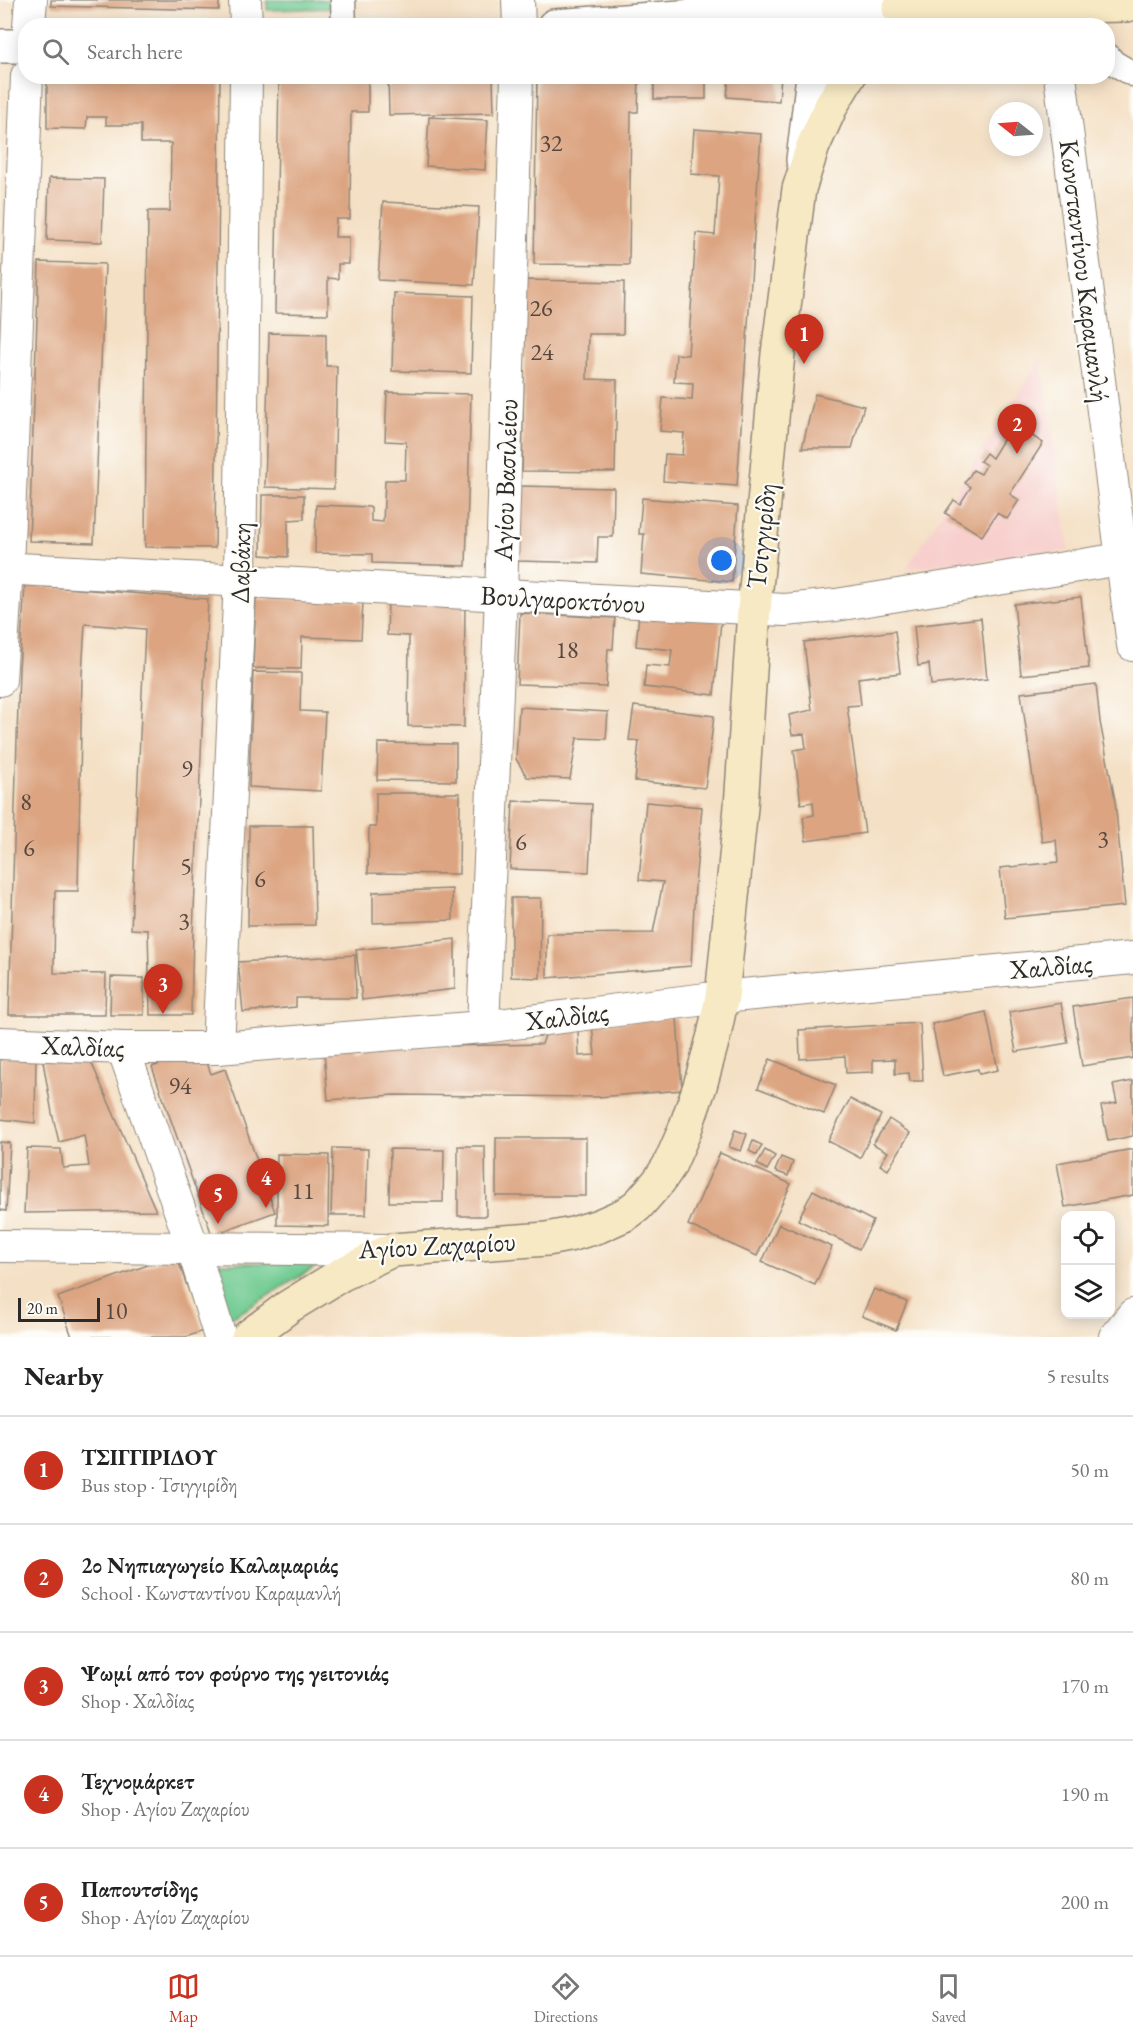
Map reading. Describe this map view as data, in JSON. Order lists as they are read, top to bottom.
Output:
{
  "streets": {
    "main road": ["Τσιγγιρίδη", "Αγίου Ζαχαρίου"],
    "street": [
      "Κωνσταντίνου Καραμανλή",
      "Αγίου Βασιλείου",
      "Δαβάκη",
      "Βουλγαροκτόνου",
      "Χαλδίας"
    ]
  },
  "crossings": [
    ["Κωνσταντίνου Καραμανλή", "Βουλγαροκτόνου"],
    ["Αγίου Βασιλείου", "Βουλγαροκτόνου"],
    ["Αγίου Βασιλείου", "Χαλδίας"],
    ["Τσιγγιρίδη", "Βουλγαροκτόνου"],
    ["Τσιγγιρίδη", "Χαλδίας"],
    ["Τσιγγιρίδη", "Αγίου Ζαχαρίου"],
    ["Δαβάκη", "Βουλγαροκτόνου"],
    ["Δαβάκη", "Χαλδίας"],
    ["Χαλδίας", "Αγίου Ζαχαρίου"]
  ],
  "house_numbers": [
    "32",
    "26",
    "24",
    "18",
    "9",
    "8",
    "3",
    "6",
    "6",
    "5",
    "6",
    "3",
    "94",
    "11",
    "10"
  ],
  "scale_bar": "20 m",
  "north": "left",
  "page": {
    "search": "Search here",
    "pins": [
      "1",
      "2",
      "3",
      "4",
      "5"
    ],
    "scale": "20 m",
    "heading": ["Nearby", "5 results"],
    "list": [
      {
        "mark": "1",
        "name": "ΤΣΙΓΓΙΡΙΔΟΥ",
        "note": "Bus stop · Τσιγγιρίδη",
        "value": "50 m"
      },
      {
        "mark": "2",
        "name": "2ο Νηπιαγωγείο Καλαμαριάς",
        "note": "School · Κωνσταντίνου Καραμανλή",
        "value": "80 m"
      },
      {
        "mark": "3",
        "name": "Ψωμί από τον φούρνο της γειτονιάς",
        "note": "Shop · Χαλδίας",
        "value": "170 m"
      },
      {
        "mark": "4",
        "name": "Τεχνομάρκετ",
        "note": "Shop · Αγίου Ζαχαρίου",
        "value": "190 m"
      },
      {
        "mark": "5",
        "name": "Παπουτσίδης",
        "note": "Shop · Αγίου Ζαχαρίου",
        "value": "200 m"
      }
    ],
    "nav": ["Map", "Directions", "Saved"]
  }
}
